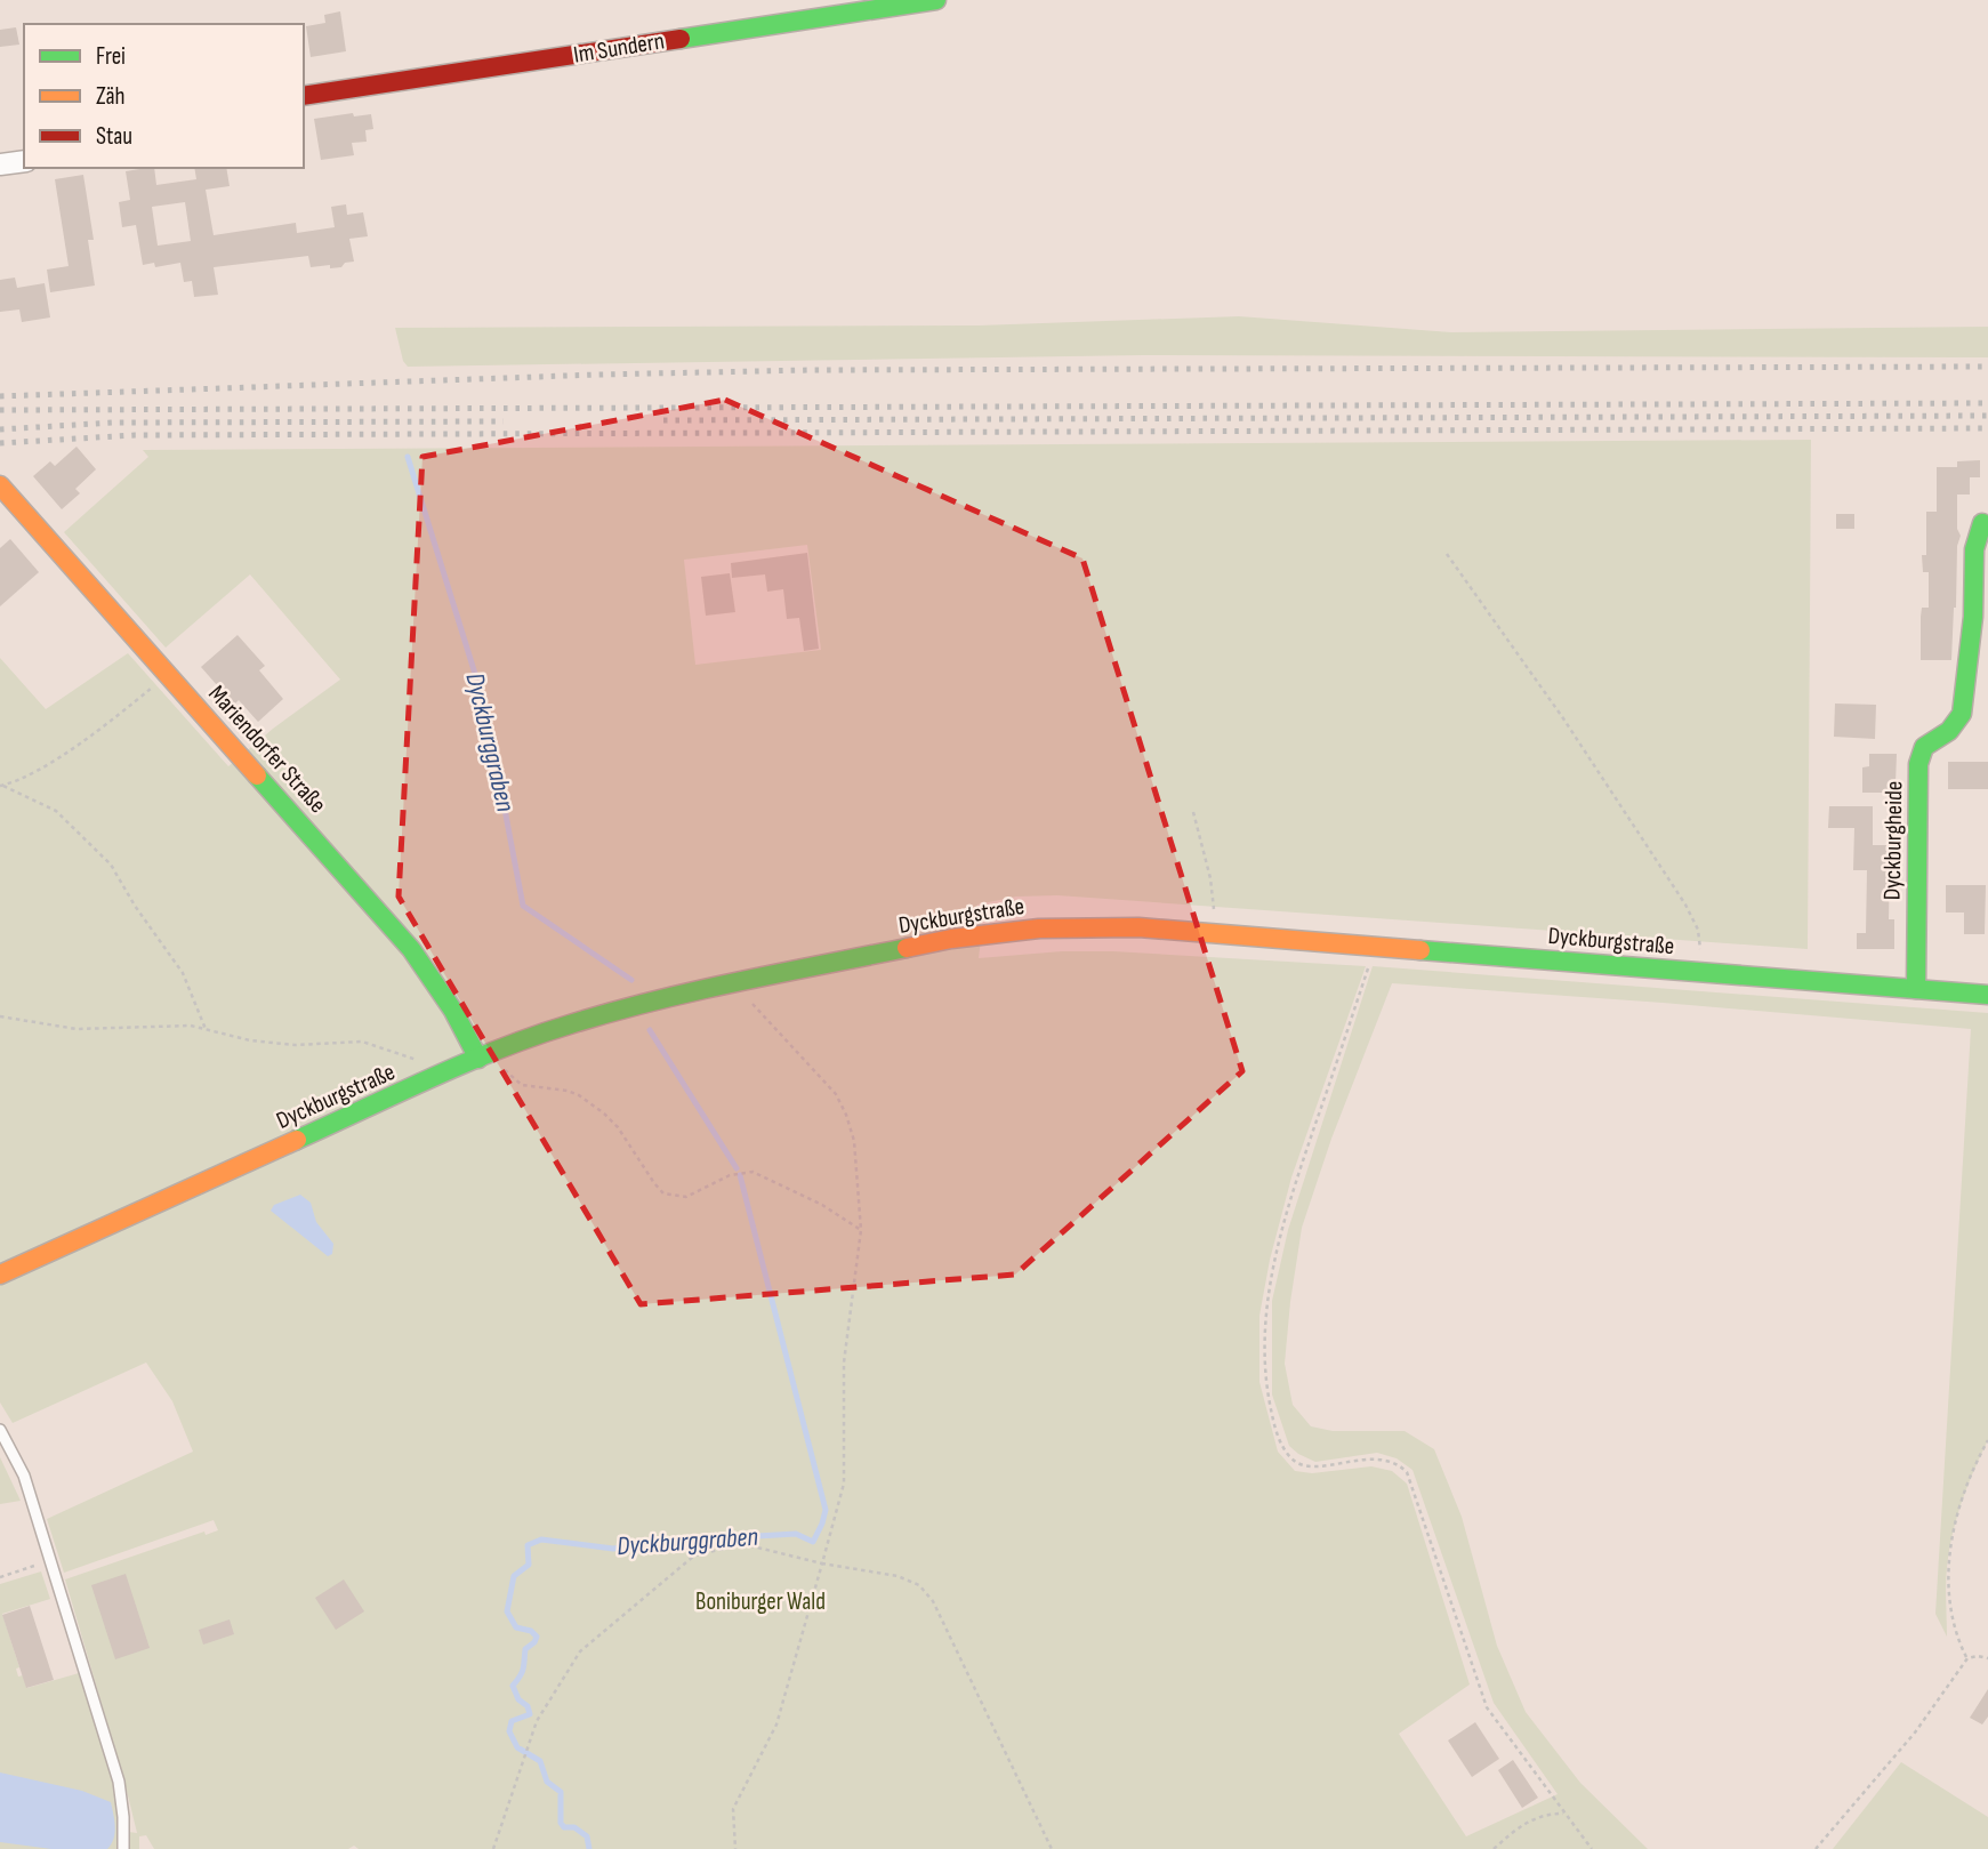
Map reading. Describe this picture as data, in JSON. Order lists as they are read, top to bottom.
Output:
{
  "streets": {
    "street": [
      "Im Sundern",
      "Mariendorfer Straße",
      "Dyckburgheide",
      "Dyckburgstraße"
    ]
  },
  "crossings": [
    ["Mariendorfer Straße", "Dyckburgstraße"],
    ["Dyckburgheide", "Dyckburgstraße"]
  ],
  "water": ["Dyckburggraben"],
  "parks": ["Boniburger Wald"],
  "legend": ["Frei", "Zäh", "Stau"]
}
